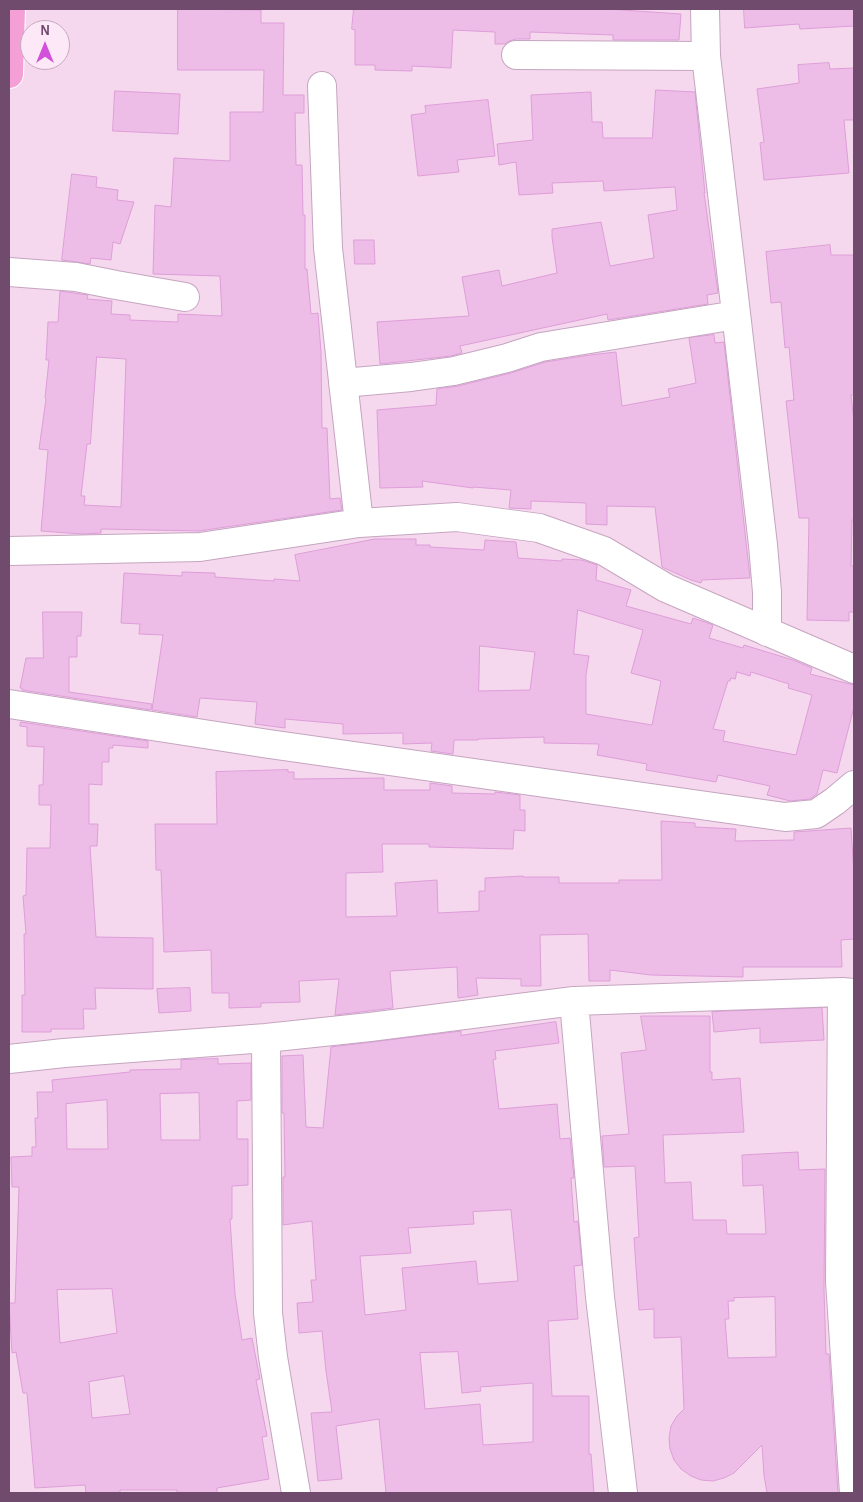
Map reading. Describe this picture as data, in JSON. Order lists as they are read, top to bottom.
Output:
{
  "north": "top"
}
